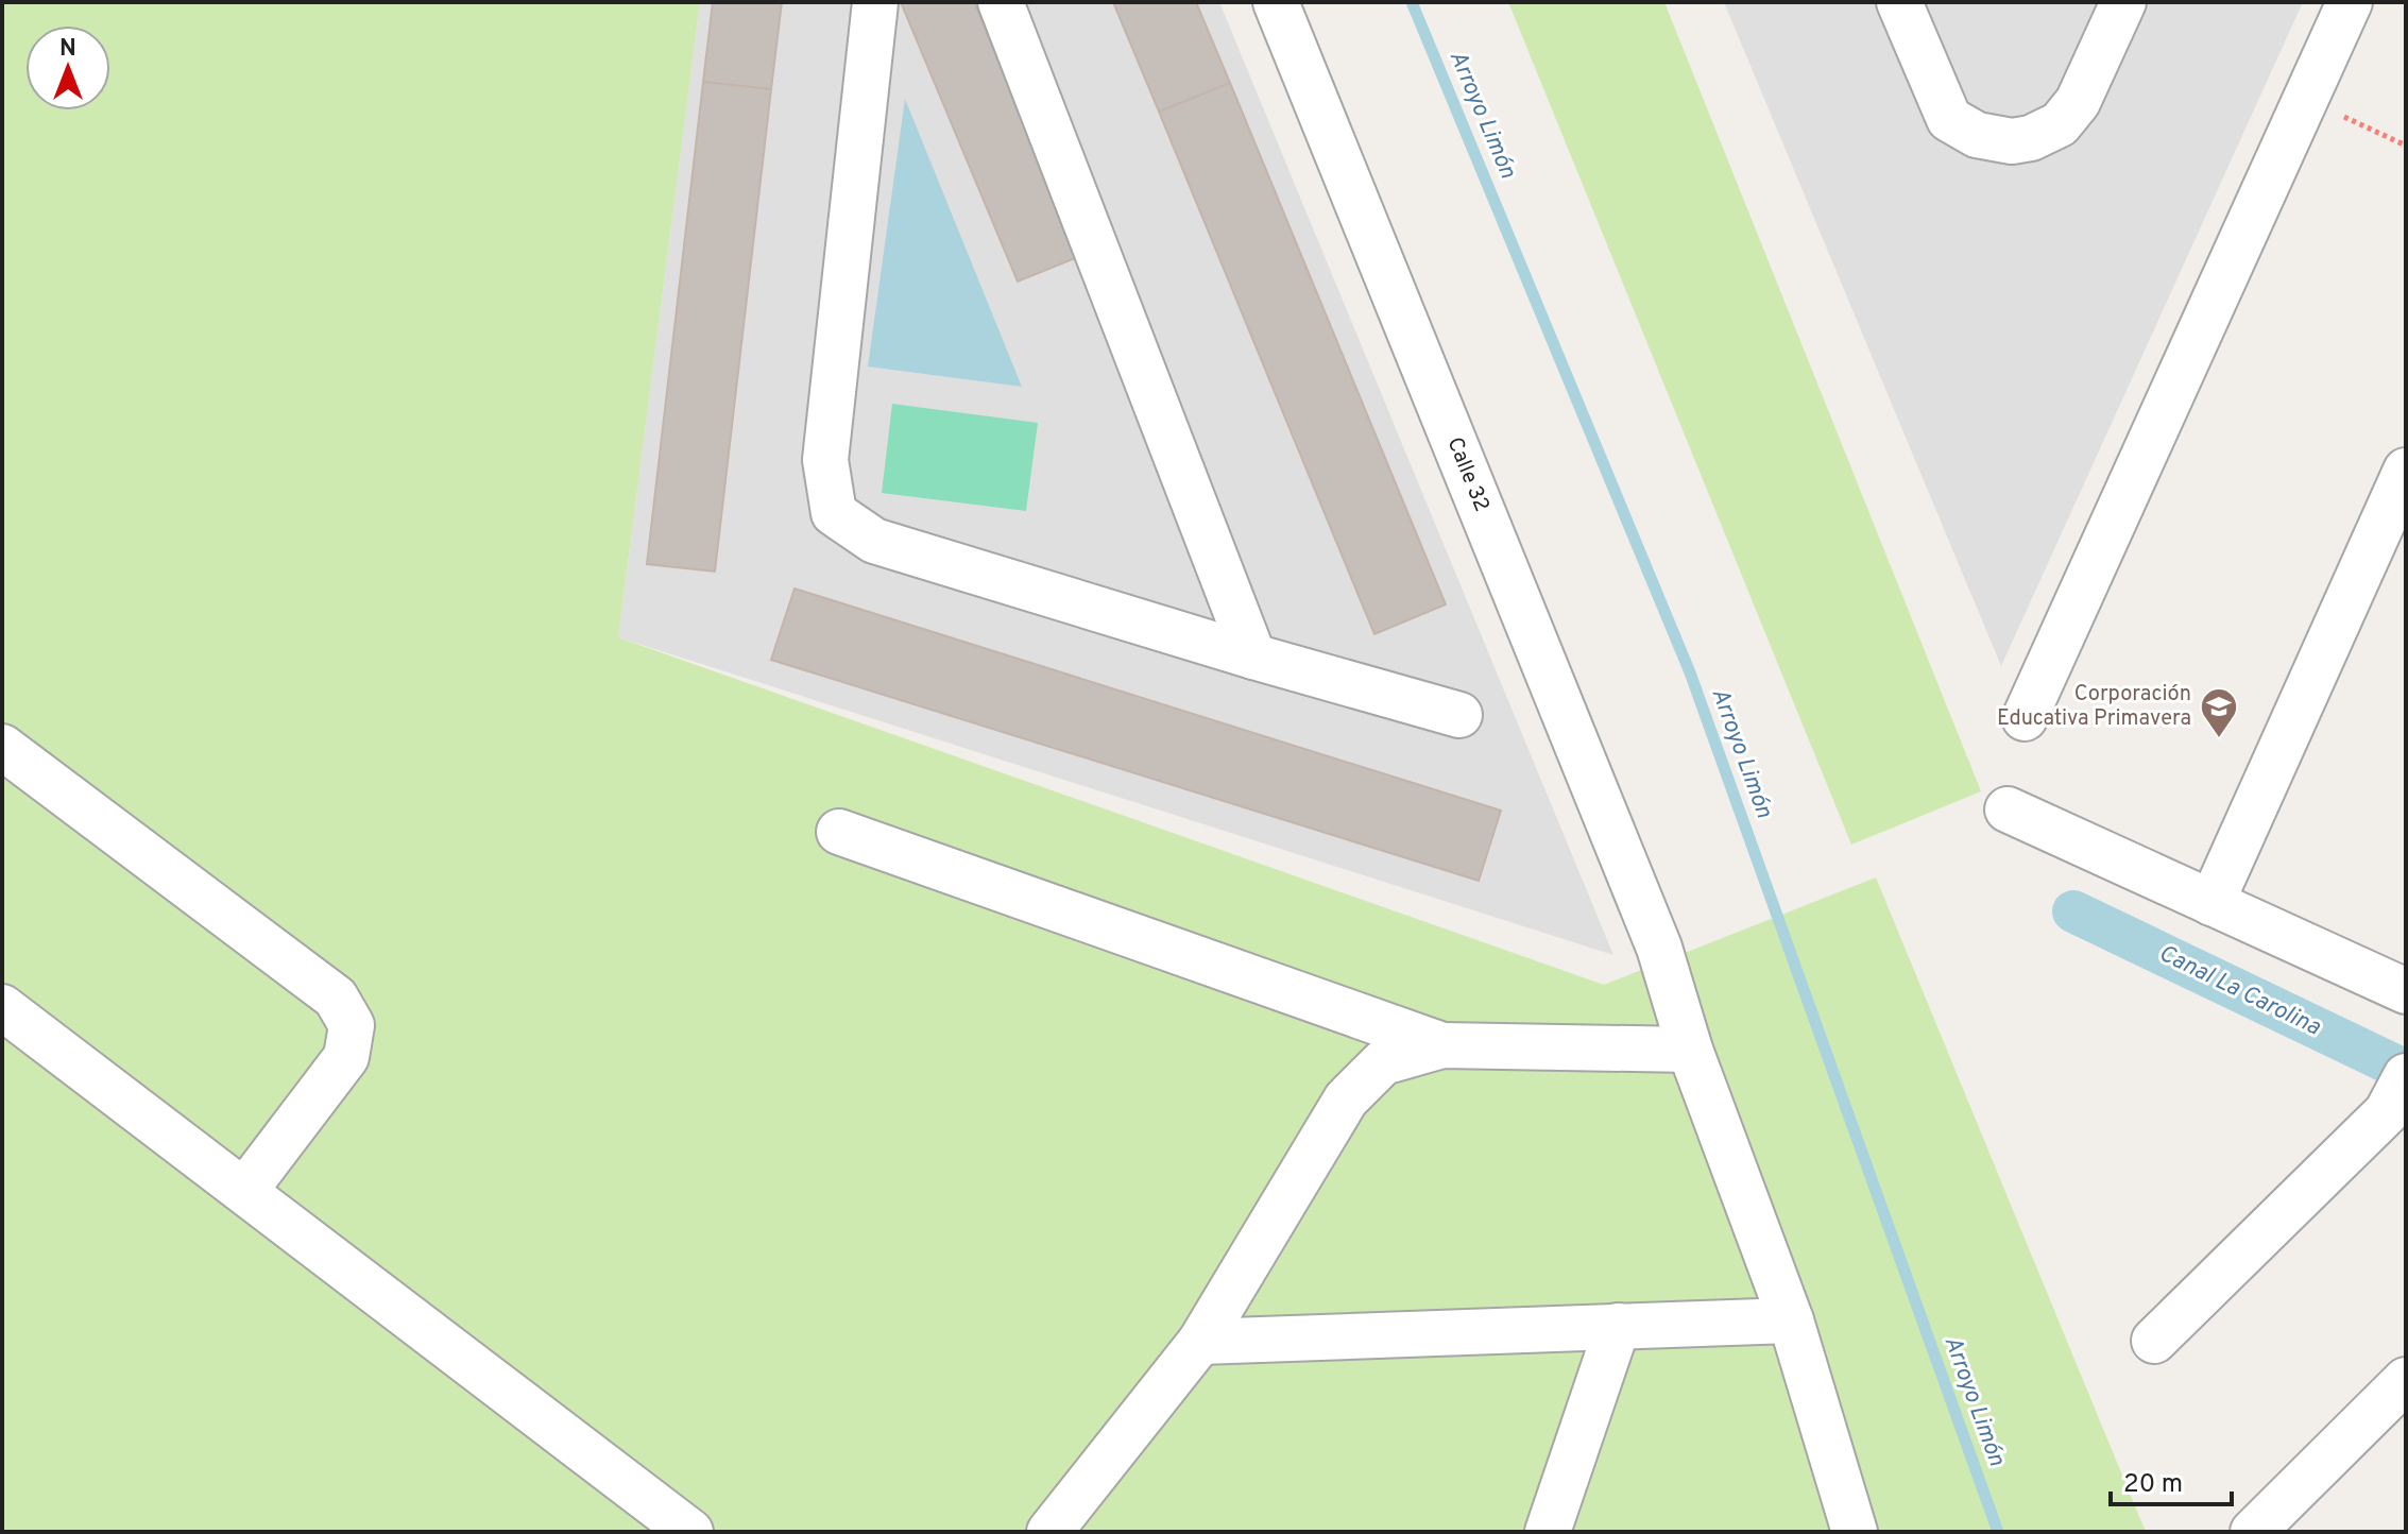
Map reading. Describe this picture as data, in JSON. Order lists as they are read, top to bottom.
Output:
{
  "streets": {
    "street": ["Calle 32"]
  },
  "water": ["Arroyo Limón", "Canal La Carolina"],
  "places": {
    "school or university": ["Corporación Educativa Primavera"]
  },
  "scale_bar": "20 m",
  "north": "top"
}
